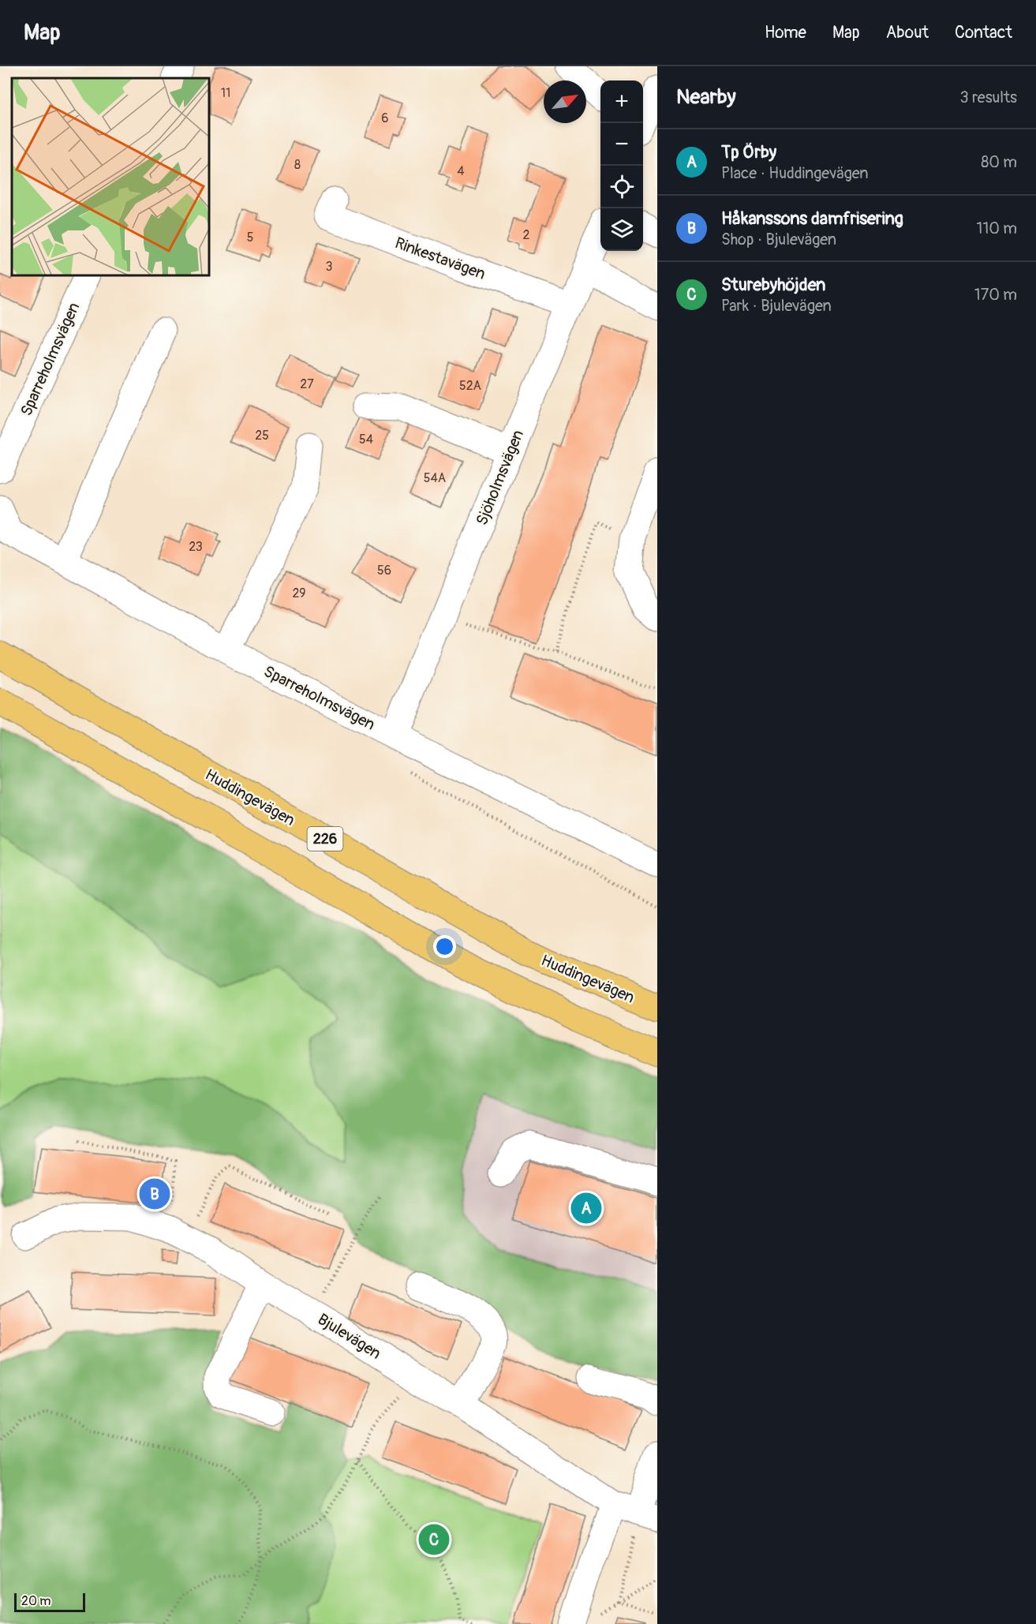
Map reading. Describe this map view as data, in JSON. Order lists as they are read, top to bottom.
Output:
{
  "streets": {
    "main road": ["Huddingevägen", "226"],
    "street": [
      "Rinkestavägen",
      "Sparreholmsvägen",
      "Sjöholmsvägen",
      "Bjulevägen"
    ]
  },
  "crossings": [
    ["Rinkestavägen", "Sjöholmsvägen"],
    ["Sparreholmsvägen", "Sjöholmsvägen"]
  ],
  "house_numbers": [
    "11",
    "6",
    "8",
    "4",
    "2",
    "5",
    "3",
    "27",
    "52A",
    "25",
    "54",
    "54A",
    "23",
    "56",
    "29"
  ],
  "scale_bar": "20 m",
  "north": "top right",
  "page": {
    "header": "Map",
    "nav": [
      "Home",
      "Map",
      "About",
      "Contact"
    ],
    "heading": ["Nearby", "3 results"],
    "map_buttons": ["+", "−"],
    "list": [
      {
        "mark": "A",
        "name": "Tp Örby",
        "note": "Place · Huddingevägen",
        "value": "80 m"
      },
      {
        "mark": "B",
        "name": "Håkanssons damfrisering",
        "note": "Shop · Bjulevägen",
        "value": "110 m"
      },
      {
        "mark": "C",
        "name": "Sturebyhöjden",
        "note": "Park · Bjulevägen",
        "value": "170 m"
      }
    ],
    "pins": ["B", "A", "C"],
    "scale": "20 m"
  }
}
